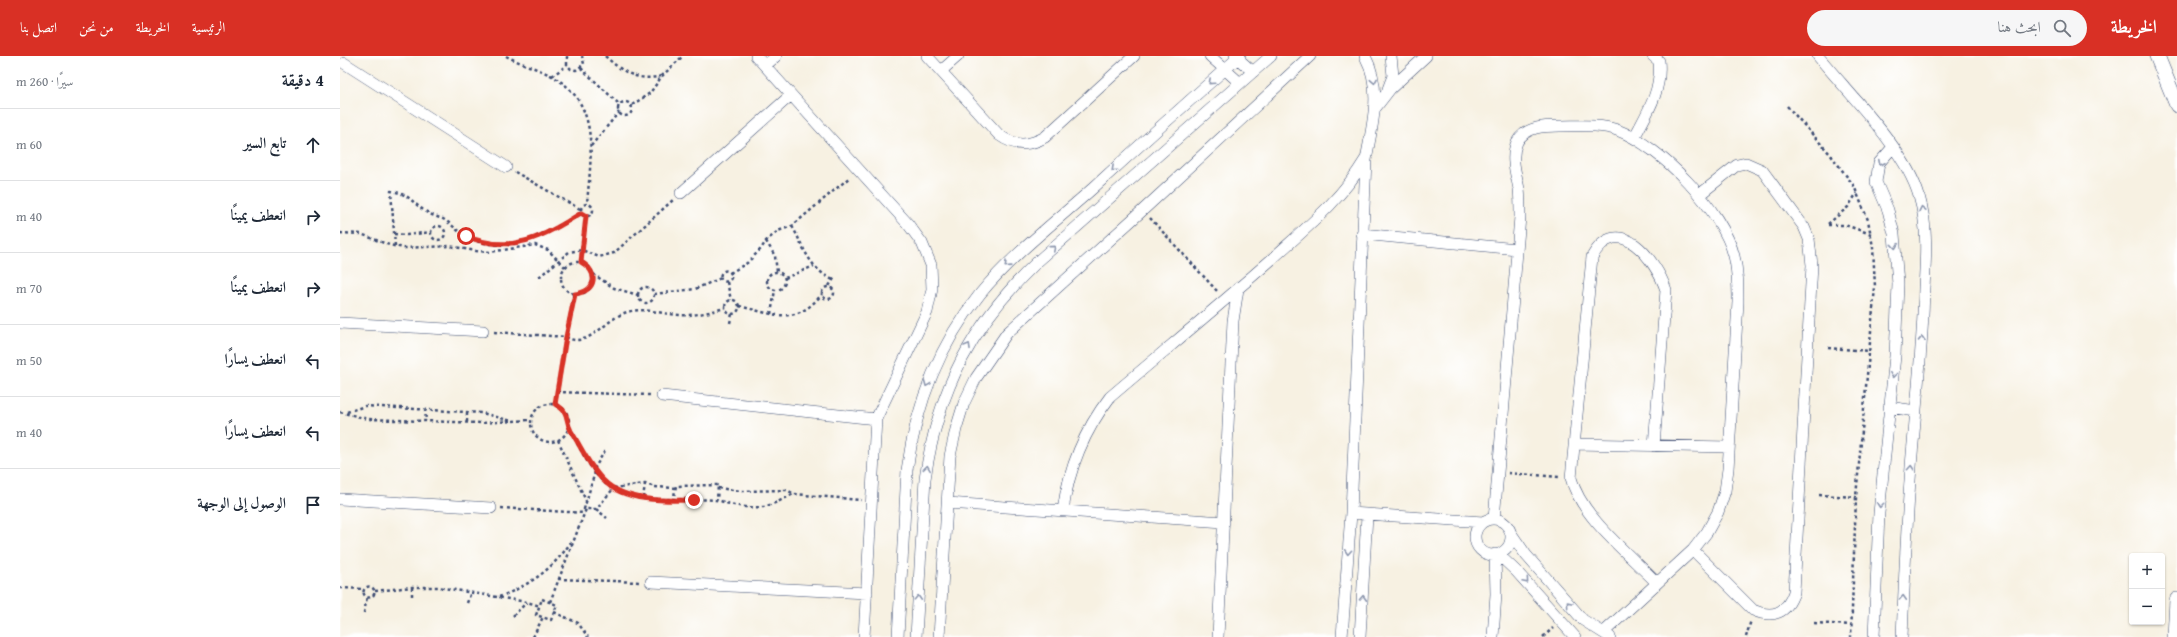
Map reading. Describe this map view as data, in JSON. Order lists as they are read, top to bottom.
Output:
{
  "page": {
    "header": "الخريطة",
    "search": "ابحث هنا",
    "nav": [
      "الرئيسية",
      "الخريطة",
      "من نحن",
      "اتصل بنا"
    ],
    "heading": ["4 دقيقة", "سيرًا · 260 m"],
    "list": [
      ["تابع السير", "60 m"],
      ["انعطف يمينًا", "40 m"],
      ["انعطف يمينًا", "70 m"],
      ["انعطف يسارًا", "50 m"],
      ["انعطف يسارًا", "40 m"],
      "الوصول إلى الوجهة"
    ],
    "map_buttons": ["+", "−"]
  }
}
